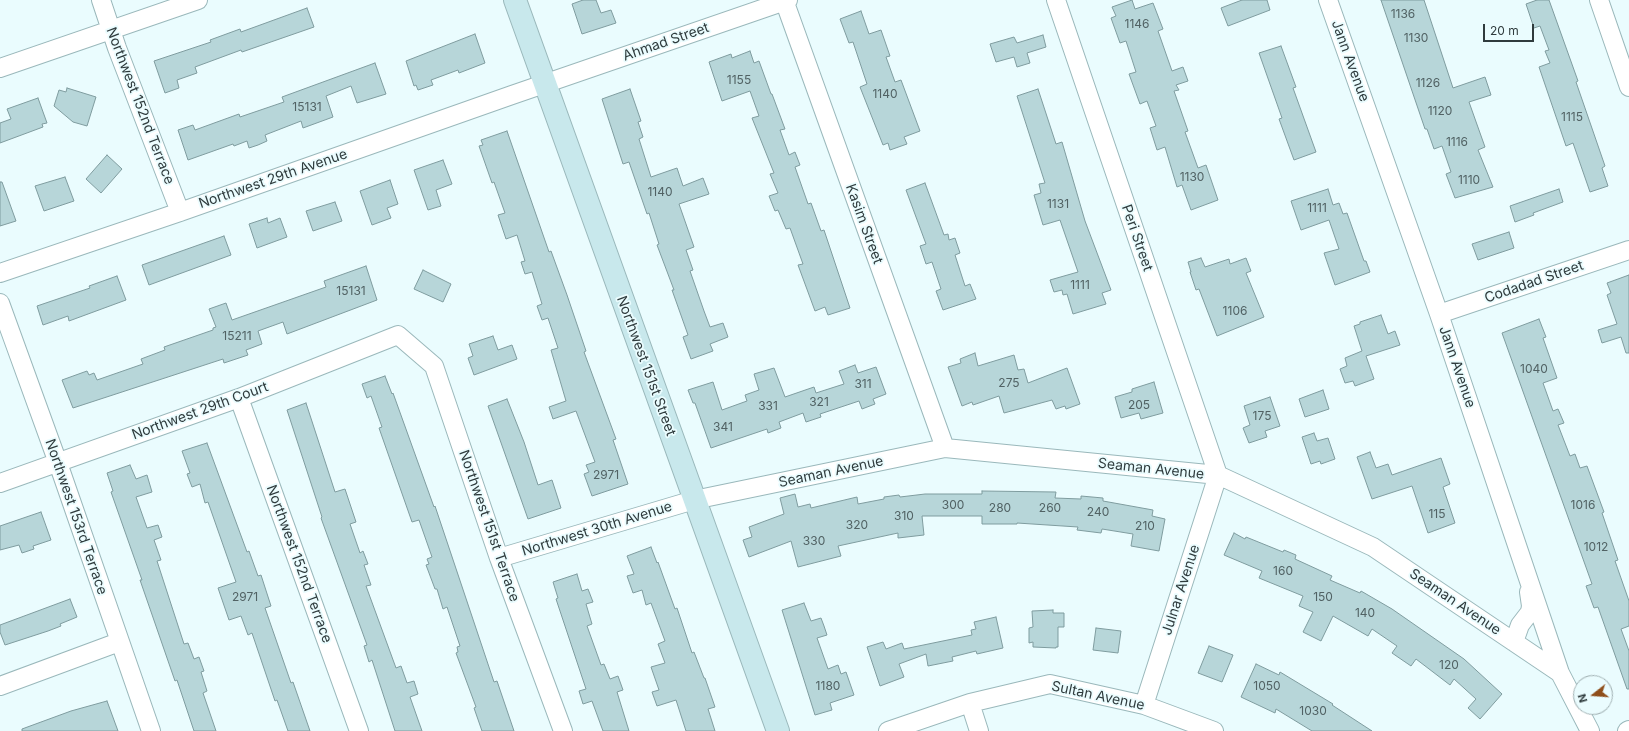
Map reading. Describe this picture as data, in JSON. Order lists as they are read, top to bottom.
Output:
{
  "streets": {
    "street": [
      "Ahmad Street",
      "Jann Avenue",
      "Northwest 152nd Terrace",
      "Northwest 29th Avenue",
      "Kasim Street",
      "Peri Street",
      "Codadad Street",
      "Northwest 151st Street",
      "Northwest 29th Court",
      "Seaman Avenue",
      "Northwest 153rd Terrace",
      "Northwest 151st Terrace",
      "Northwest 30th Avenue",
      "Julnar Avenue",
      "Sultan Avenue"
    ]
  },
  "crossings": [
    ["Ahmad Street", "Northwest 29th Avenue"],
    ["Ahmad Street", "Kasim Street"],
    ["Ahmad Street", "Northwest 151st Street"],
    ["Jann Avenue", "Codadad Street"],
    ["Jann Avenue", "Seaman Avenue"],
    ["Northwest 152nd Terrace", "Northwest 29th Avenue"],
    ["Northwest 152nd Terrace", "Northwest 29th Court"],
    ["Northwest 29th Avenue", "Northwest 151st Street"],
    ["Kasim Street", "Seaman Avenue"],
    ["Peri Street", "Seaman Avenue"],
    ["Peri Street", "Julnar Avenue"],
    ["Northwest 151st Street", "Seaman Avenue"],
    ["Northwest 151st Street", "Northwest 30th Avenue"],
    ["Northwest 29th Court", "Northwest 153rd Terrace"],
    ["Northwest 29th Court", "Northwest 151st Terrace"],
    ["Seaman Avenue", "Northwest 30th Avenue"],
    ["Seaman Avenue", "Julnar Avenue"],
    ["Northwest 151st Terrace", "Northwest 30th Avenue"],
    ["Julnar Avenue", "Sultan Avenue"]
  ],
  "house_numbers": [
    "1136",
    "1146",
    "1130",
    "1155",
    "1126",
    "1140",
    "15131",
    "1120",
    "1115",
    "1116",
    "1130",
    "1110",
    "1140",
    "1131",
    "1111",
    "1111",
    "15131",
    "1106",
    "15211",
    "1040",
    "275",
    "311",
    "321",
    "205",
    "331",
    "175",
    "341",
    "2971",
    "300",
    "1016",
    "280",
    "260",
    "240",
    "115",
    "310",
    "320",
    "210",
    "330",
    "1012",
    "160",
    "2971",
    "150",
    "140",
    "120",
    "1180",
    "1050",
    "1030"
  ],
  "scale_bar": "20 m",
  "north": "left"
}
